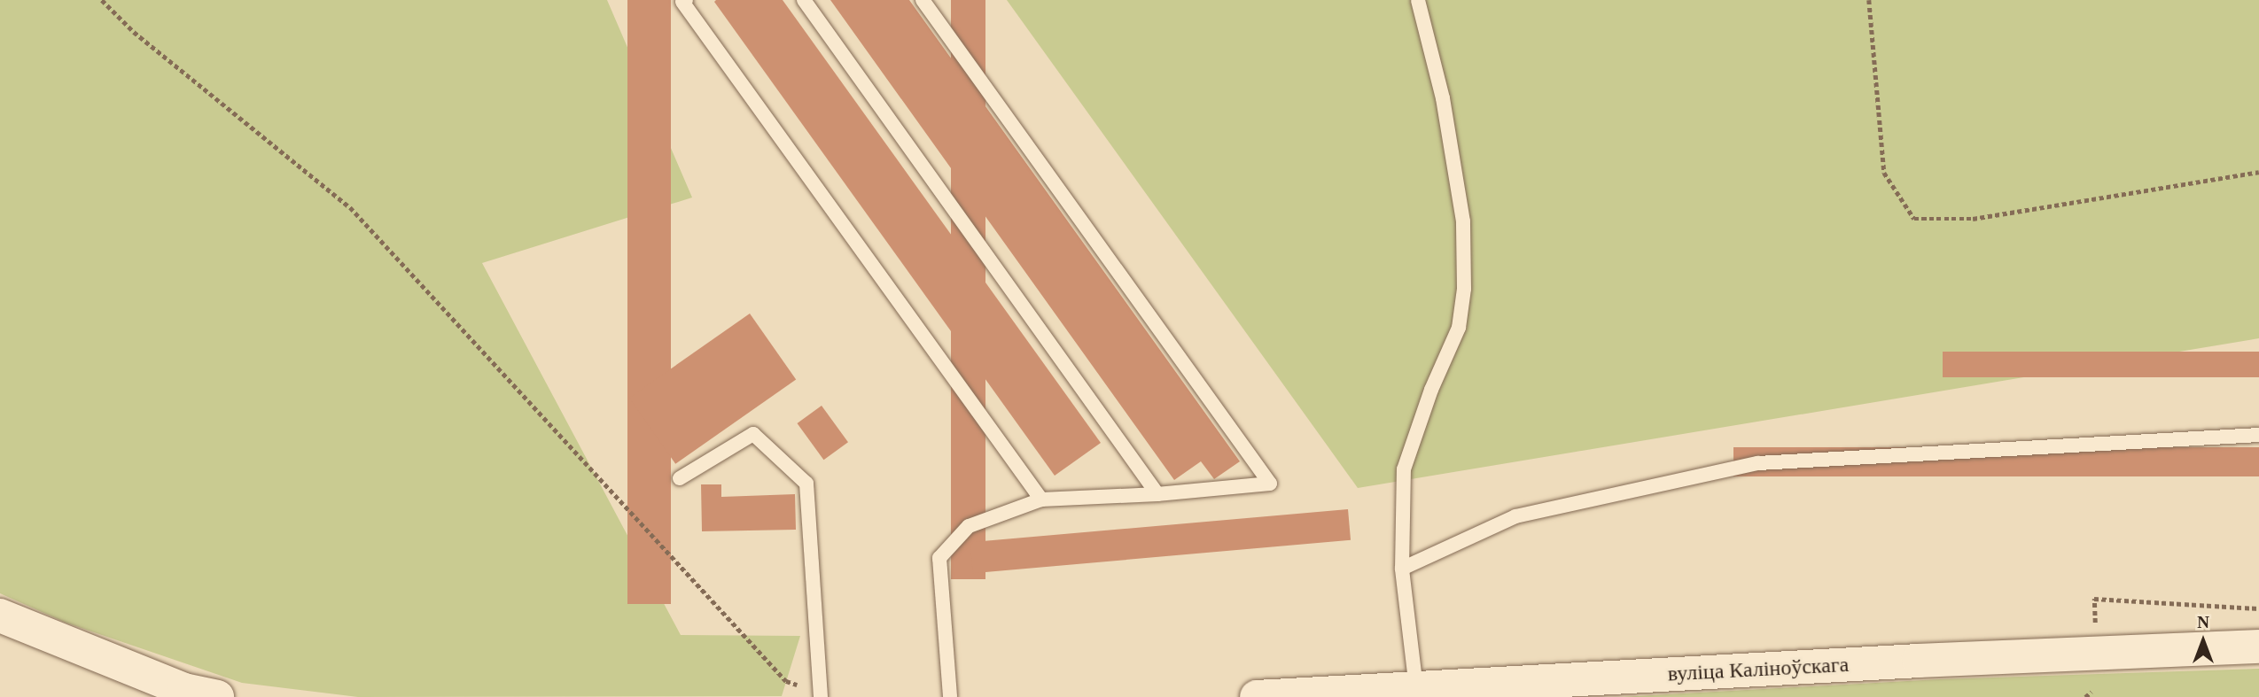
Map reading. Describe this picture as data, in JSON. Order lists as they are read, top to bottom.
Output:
{
  "streets": {
    "street": ["вуліца Каліноўскага"]
  },
  "north": "top"
}
